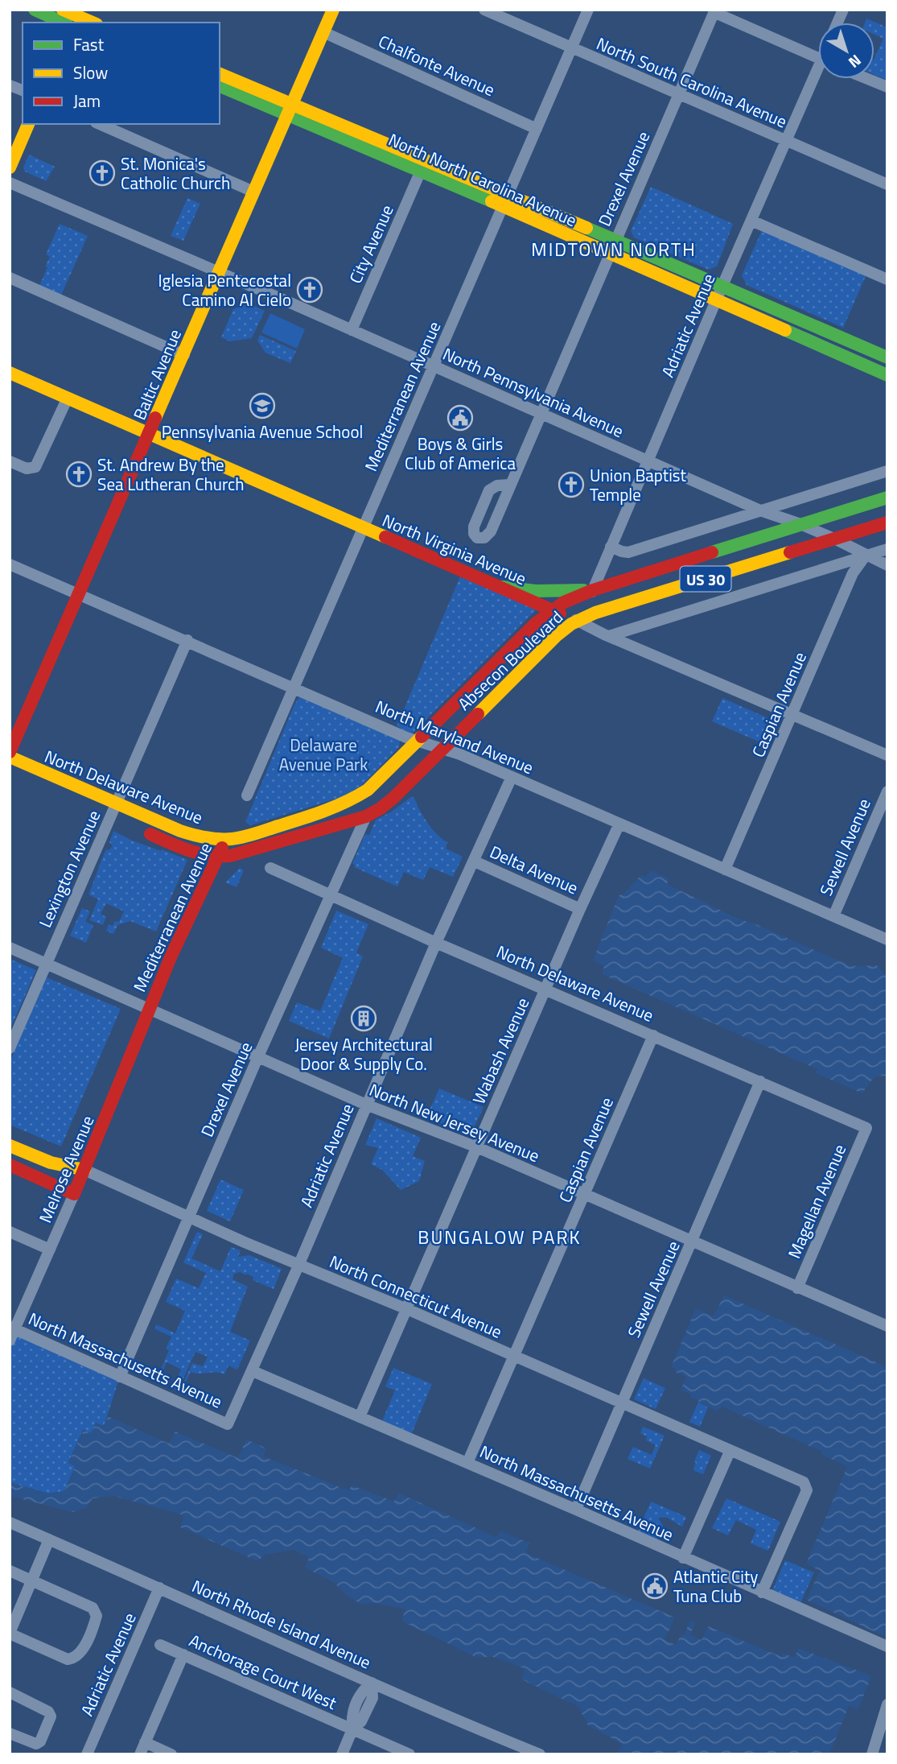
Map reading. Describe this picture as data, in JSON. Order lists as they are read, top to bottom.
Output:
{
  "streets": {
    "main road": [
      "North North Carolina Avenue",
      "Baltic Avenue",
      "Mediterranean Avenue",
      "North Virginia Avenue",
      "US 30",
      "Absecon Boulevard",
      "North Delaware Avenue",
      "Melrose Avenue",
      "North Connecticut Avenue"
    ],
    "street": [
      "Chalfonte Avenue",
      "North South Carolina Avenue",
      "Drexel Avenue",
      "City Avenue",
      "Adriatic Avenue",
      "North Pennsylvania Avenue",
      "Caspian Avenue",
      "North Maryland Avenue",
      "Sewell Avenue",
      "Lexington Avenue",
      "Delta Avenue",
      "Wabash Avenue",
      "North New Jersey Avenue",
      "Magellan Avenue",
      "North Massachusetts Avenue",
      "North Rhode Island Avenue",
      "Anchorage Court West"
    ]
  },
  "crossings": [
    ["Chalfonte Avenue", "Baltic Avenue"],
    ["Chalfonte Avenue", "Mediterranean Avenue"],
    ["North South Carolina Avenue", "Drexel Avenue"],
    ["North South Carolina Avenue", "Adriatic Avenue"],
    ["North South Carolina Avenue", "Mediterranean Avenue"],
    ["Drexel Avenue", "North North Carolina Avenue"],
    ["Drexel Avenue", "North Pennsylvania Avenue"],
    ["Drexel Avenue", "Absecon Boulevard"],
    ["Drexel Avenue", "North Delaware Avenue"],
    ["Drexel Avenue", "North New Jersey Avenue"],
    ["Drexel Avenue", "North Connecticut Avenue"],
    ["Drexel Avenue", "North Massachusetts Avenue"],
    ["North North Carolina Avenue", "City Avenue"],
    ["North North Carolina Avenue", "Adriatic Avenue"],
    ["North North Carolina Avenue", "Baltic Avenue"],
    ["North North Carolina Avenue", "Mediterranean Avenue"],
    ["City Avenue", "North Pennsylvania Avenue"],
    ["Adriatic Avenue", "North Pennsylvania Avenue"],
    ["Adriatic Avenue", "North Virginia Avenue"],
    ["Adriatic Avenue", "Absecon Boulevard"],
    ["Adriatic Avenue", "North Maryland Avenue"],
    ["Adriatic Avenue", "North Delaware Avenue"],
    ["Adriatic Avenue", "Delta Avenue"],
    ["Adriatic Avenue", "North New Jersey Avenue"],
    ["Adriatic Avenue", "North Connecticut Avenue"],
    ["Adriatic Avenue", "North Massachusetts Avenue"],
    ["Adriatic Avenue", "North Rhode Island Avenue"],
    ["Baltic Avenue", "North Pennsylvania Avenue"],
    ["Baltic Avenue", "North Virginia Avenue"],
    ["Baltic Avenue", "North Maryland Avenue"],
    ["North Pennsylvania Avenue", "Mediterranean Avenue"],
    ["North Pennsylvania Avenue", "Absecon Boulevard"],
    ["North Pennsylvania Avenue", "Caspian Avenue"],
    ["Mediterranean Avenue", "North Virginia Avenue"],
    ["Mediterranean Avenue", "Absecon Boulevard"],
    ["Mediterranean Avenue", "North Maryland Avenue"],
    ["Mediterranean Avenue", "North Delaware Avenue"],
    ["Mediterranean Avenue", "North New Jersey Avenue"],
    ["Mediterranean Avenue", "Melrose Avenue"],
    ["North Virginia Avenue", "Absecon Boulevard"],
    ["North Virginia Avenue", "Caspian Avenue"],
    ["Absecon Boulevard", "North Maryland Avenue"],
    ["Absecon Boulevard", "North Delaware Avenue"],
    ["Caspian Avenue", "North Maryland Avenue"],
    ["Caspian Avenue", "North Delaware Avenue"],
    ["Caspian Avenue", "North New Jersey Avenue"],
    ["Caspian Avenue", "North Connecticut Avenue"],
    ["Caspian Avenue", "North Massachusetts Avenue"],
    ["North Maryland Avenue", "Sewell Avenue"],
    ["North Maryland Avenue", "Lexington Avenue"],
    ["North Maryland Avenue", "Wabash Avenue"],
    ["North Delaware Avenue", "Sewell Avenue"],
    ["North Delaware Avenue", "Lexington Avenue"],
    ["North Delaware Avenue", "Wabash Avenue"],
    ["North Delaware Avenue", "Magellan Avenue"],
    ["Sewell Avenue", "North New Jersey Avenue"],
    ["Sewell Avenue", "North Connecticut Avenue"],
    ["Sewell Avenue", "North Massachusetts Avenue"],
    ["Lexington Avenue", "North New Jersey Avenue"],
    ["Delta Avenue", "Wabash Avenue"],
    ["Wabash Avenue", "North New Jersey Avenue"],
    ["Wabash Avenue", "North Connecticut Avenue"],
    ["Wabash Avenue", "North Massachusetts Avenue"],
    ["North New Jersey Avenue", "Melrose Avenue"],
    ["North New Jersey Avenue", "Magellan Avenue"],
    ["Melrose Avenue", "North Connecticut Avenue"],
    ["Melrose Avenue", "North Massachusetts Avenue"],
    ["North Connecticut Avenue", "North Massachusetts Avenue"]
  ],
  "districts": ["MIDTOWN NORTH", "BUNGALOW PARK"],
  "parks": ["Delaware Avenue Park"],
  "places": {
    "church": [
      "St. Monica's Catholic Church",
      "Iglesia Pentecostal Camino Al Cielo",
      "St. Andrew By the Sea Lutheran Church",
      "Union Baptist Temple"
    ],
    "school or university": ["Pennsylvania Avenue School"],
    "public building": ["Boys & Girls Club of America", "Atlantic City Tuna Club"],
    "building": ["Jersey Architectural Door & Supply Co."]
  },
  "legend": ["Fast", "Slow", "Jam"],
  "north": "bottom right"
}
